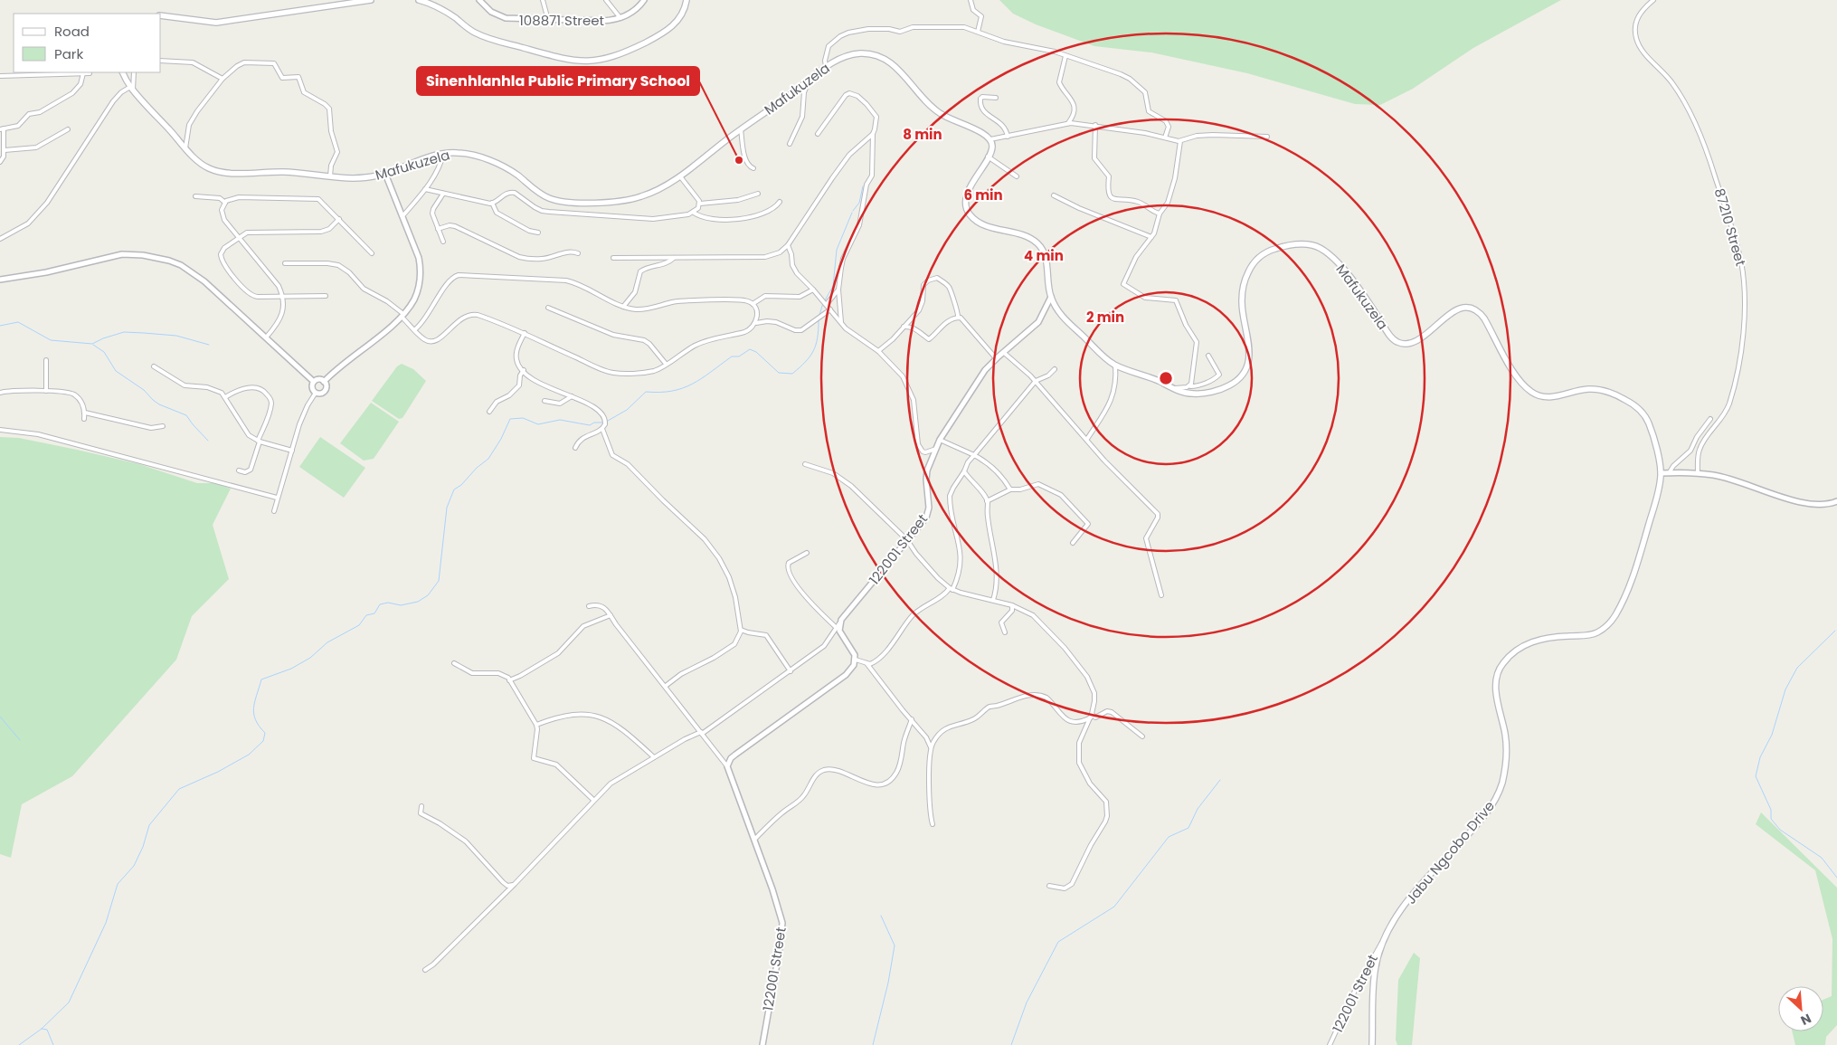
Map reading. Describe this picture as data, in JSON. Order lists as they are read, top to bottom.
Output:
{
  "streets": {
    "main road": ["Mafukuzela", "Jabu Ngcobo Drive"],
    "street": ["108871 Street", "87210 Street", "122001 Street"]
  },
  "crossings": [
    ["Mafukuzela", "122001 Street"],
    ["Mafukuzela", "Jabu Ngcobo Drive"],
    ["122001 Street", "Jabu Ngcobo Drive"]
  ],
  "places": ["Sinenhlanhla Public Primary School"],
  "legend": ["Road", "Park"],
  "north": "bottom right",
  "rings": [
    "8 min",
    "6 min",
    "4 min",
    "2 min"
  ]
}
